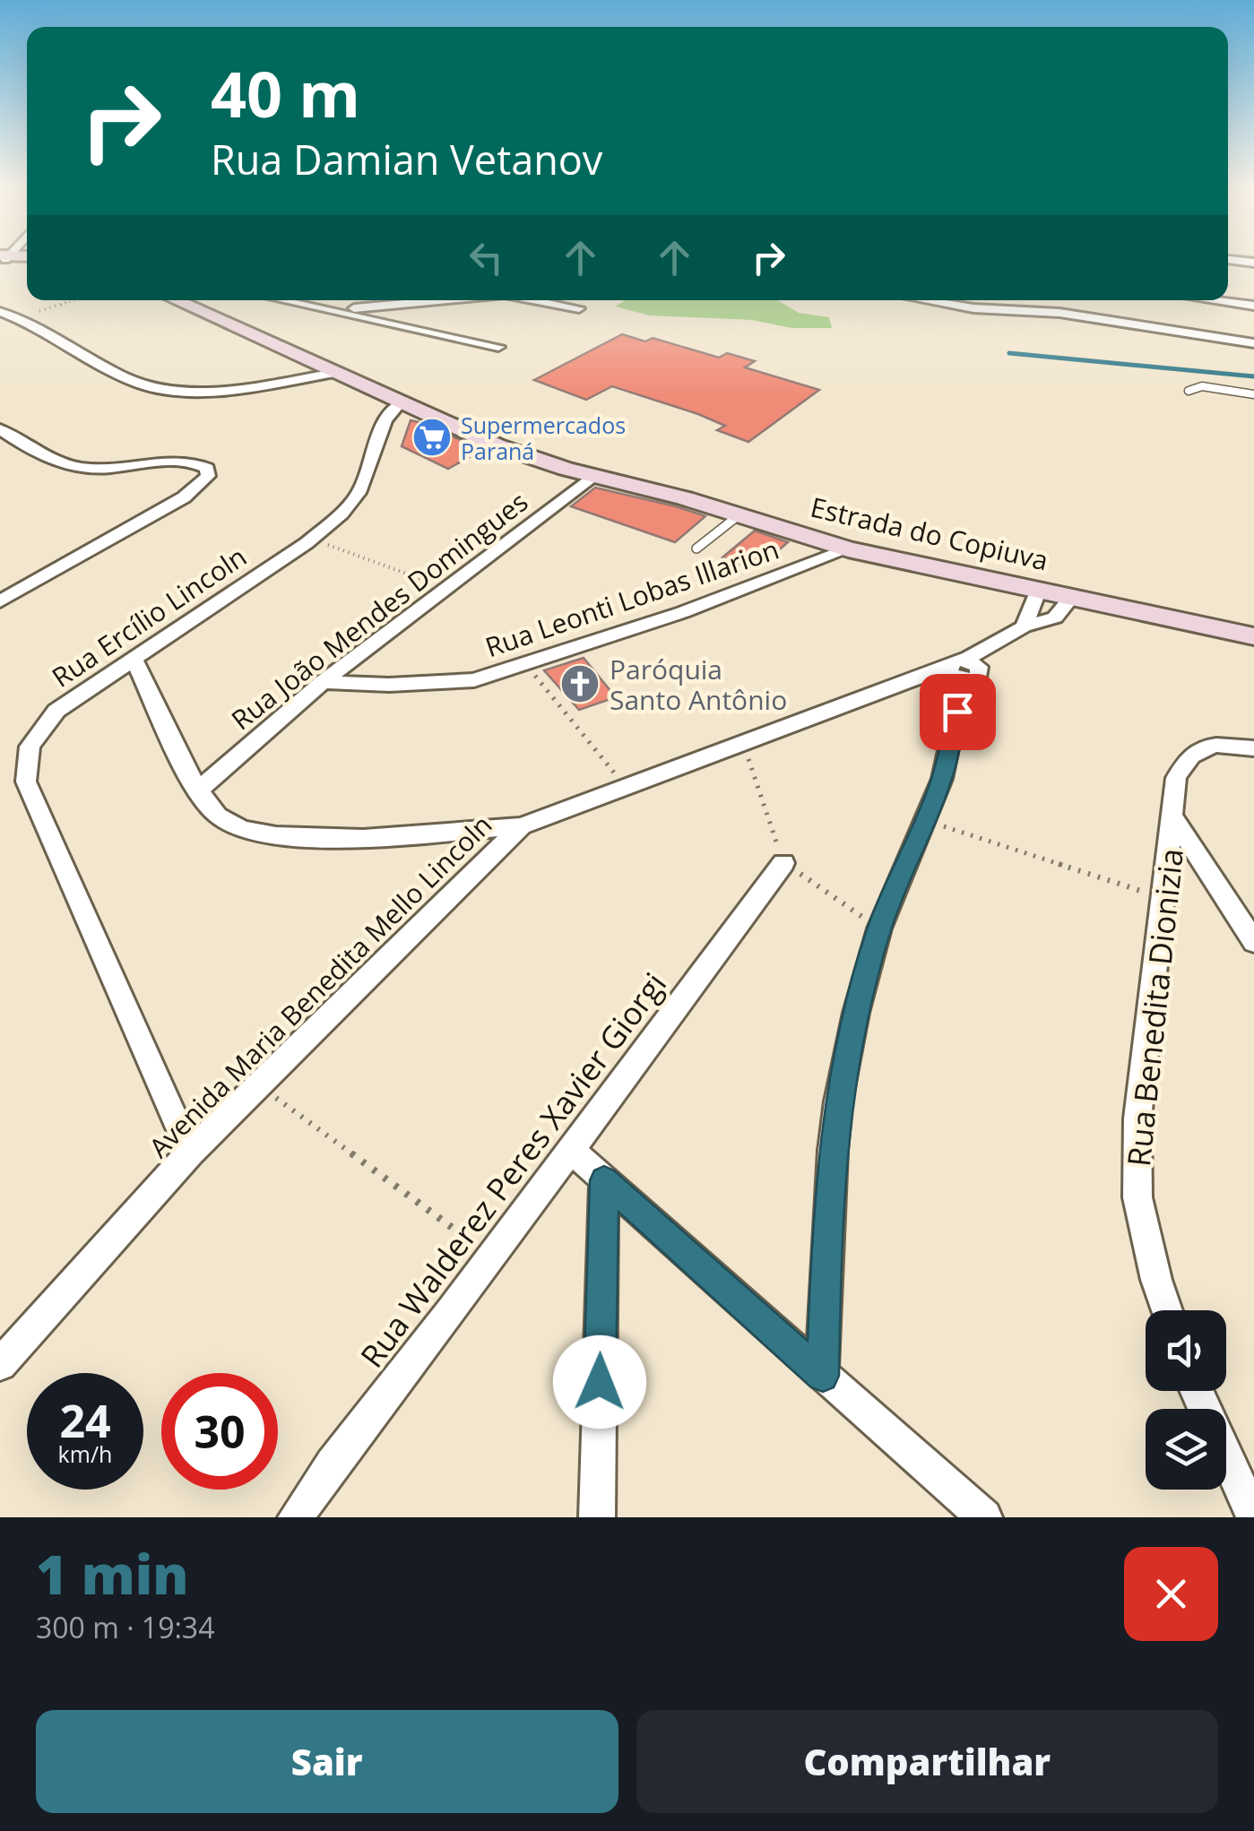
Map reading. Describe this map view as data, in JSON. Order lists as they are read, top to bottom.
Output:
{
  "streets": {
    "street": [
      "Estrada do Copiuva",
      "Rua Leonti Lobas Illarion",
      "Rua João Mendes Domingues",
      "Rua Ercílio Lincoln",
      "Avenida Maria Benedita Mello Lincoln",
      "Rua Benedita Dionizia",
      "Rua Walderez Peres Xavier Giorgi"
    ]
  },
  "crossings": [
    ["Estrada do Copiuva", "Rua Leonti Lobas Illarion"],
    ["Estrada do Copiuva", "Rua João Mendes Domingues"],
    ["Estrada do Copiuva", "Rua Ercílio Lincoln"],
    ["Estrada do Copiuva", "Avenida Maria Benedita Mello Lincoln"],
    ["Rua Leonti Lobas Illarion", "Rua João Mendes Domingues"],
    ["Rua Ercílio Lincoln", "Avenida Maria Benedita Mello Lincoln"]
  ],
  "places": {
    "supermarket": ["Supermercados Paraná"],
    "church": ["Paróquia Santo Antônio"]
  },
  "page": {
    "turn": ["40 m", "Rua Damian Vetanov"],
    "speed": "24 km/h",
    "limit": "30",
    "heading": ["1 min", "300 m · 19:34"],
    "buttons": ["Sair", "Compartilhar"]
  }
}
